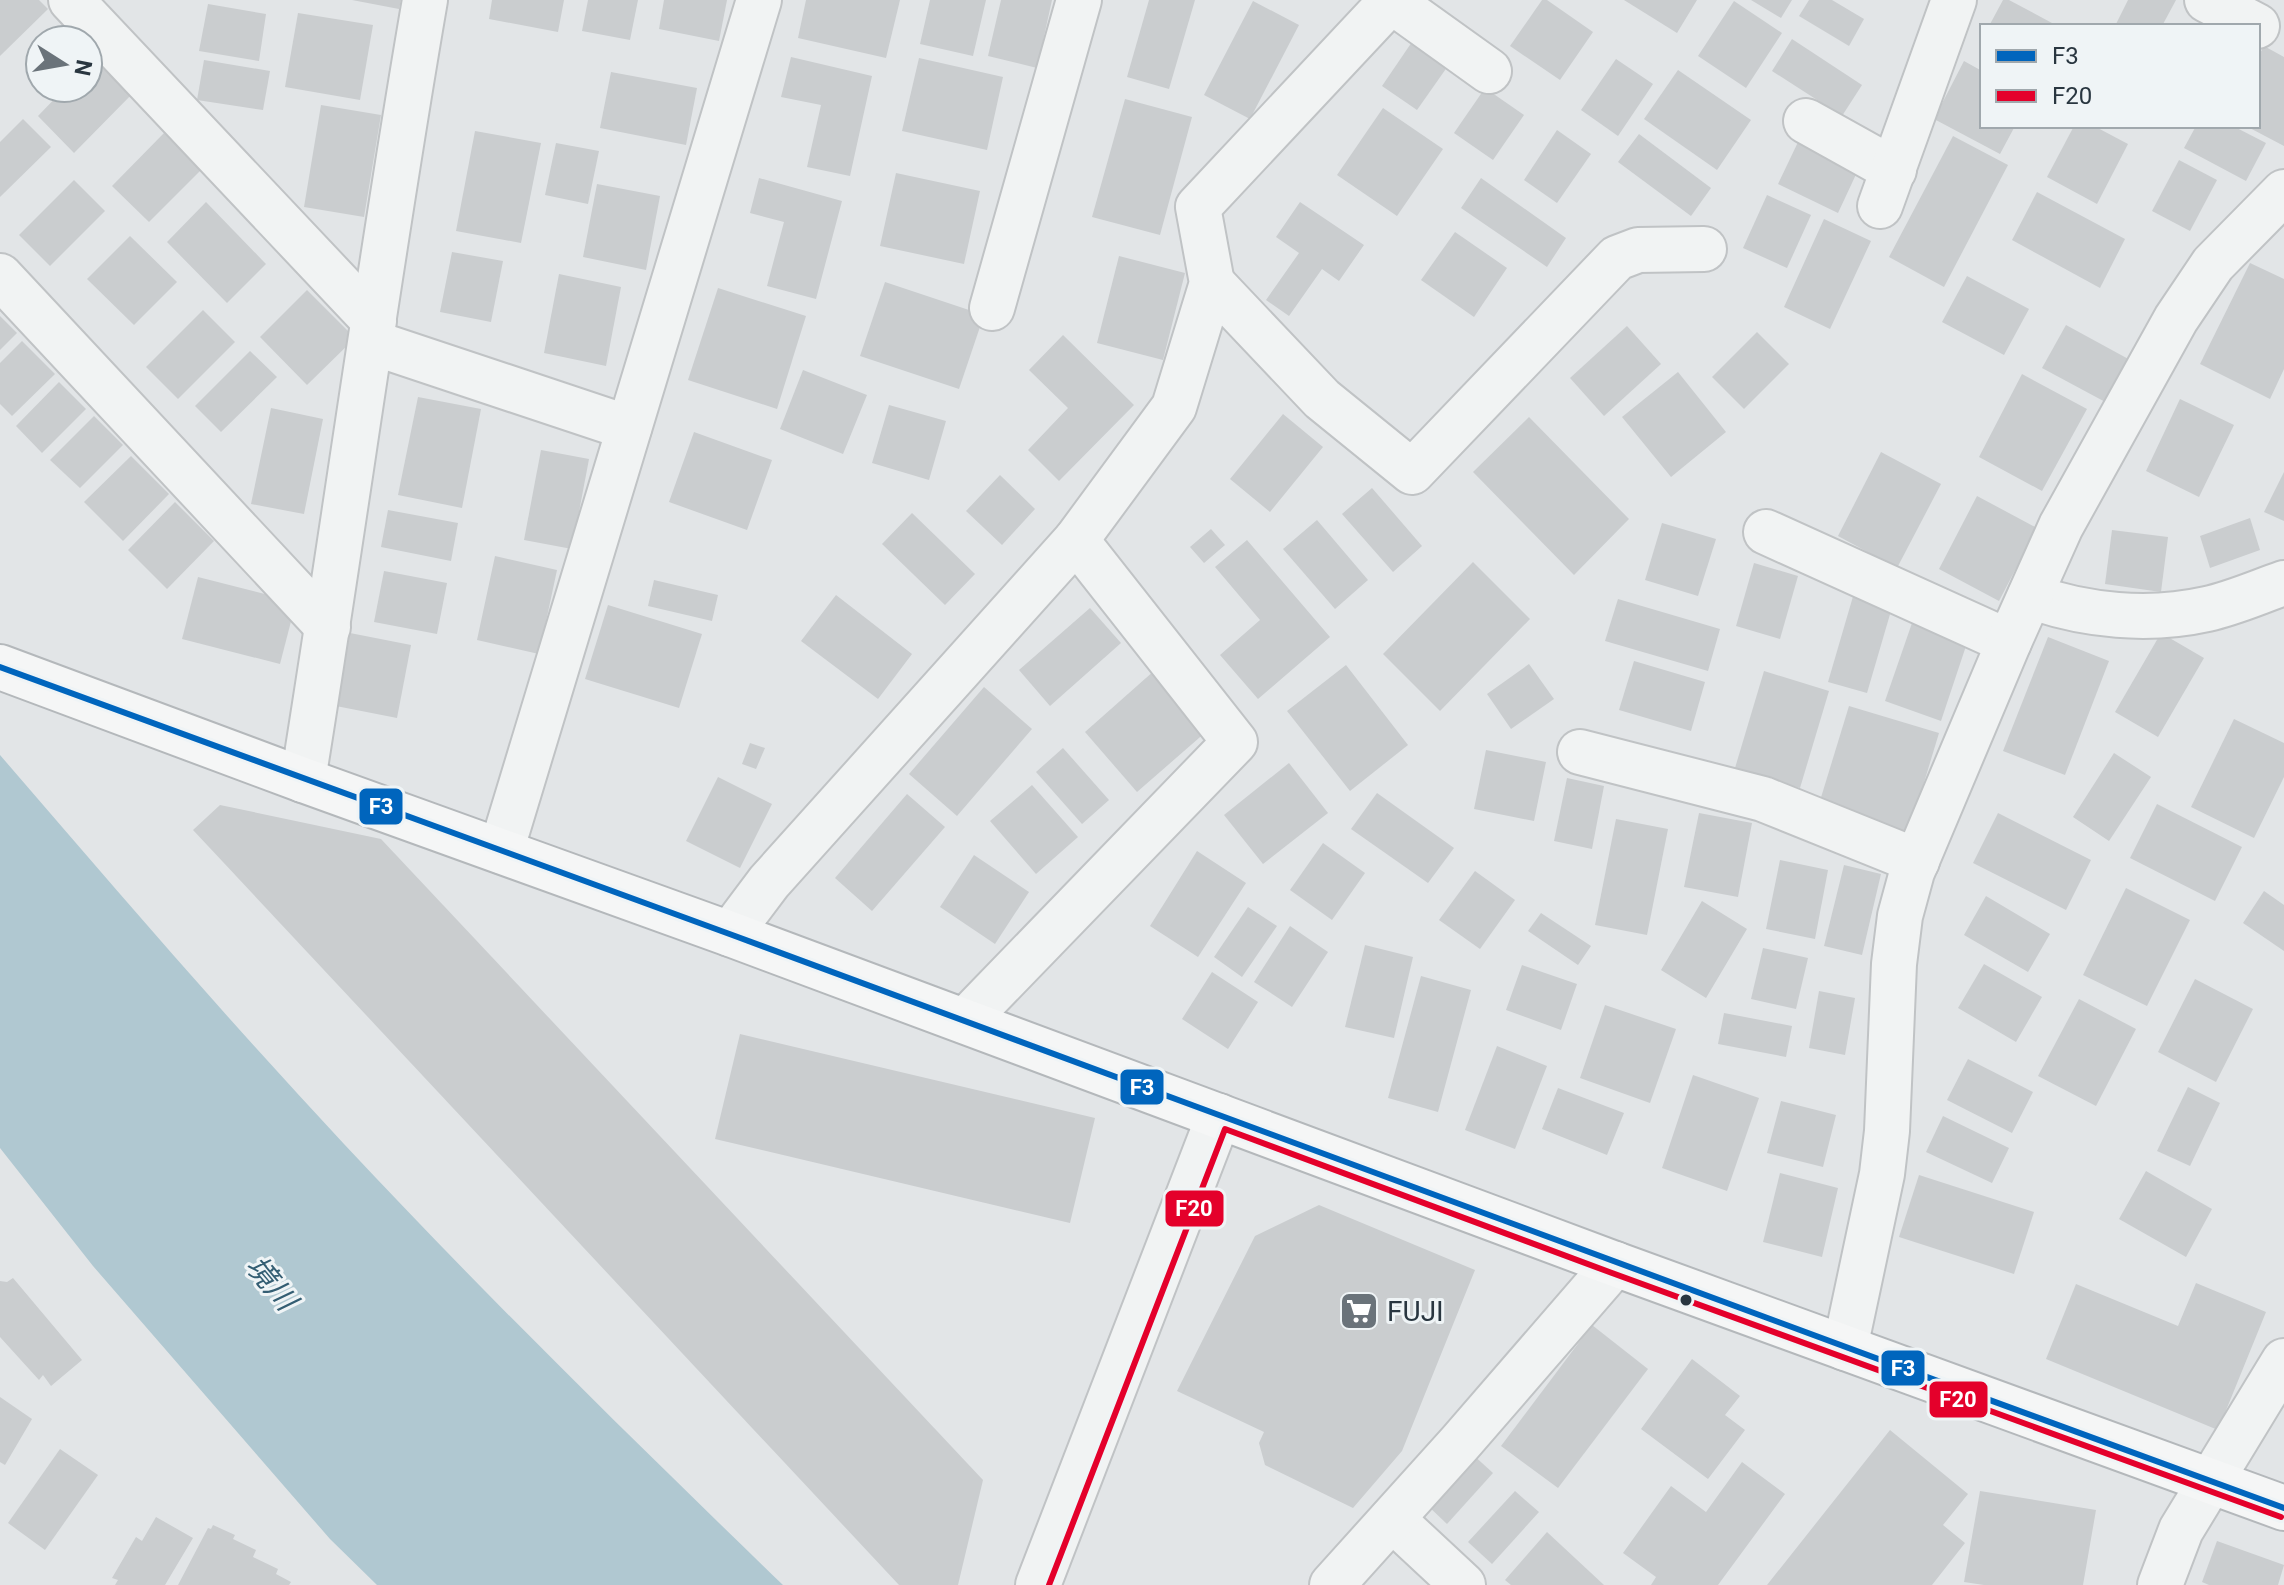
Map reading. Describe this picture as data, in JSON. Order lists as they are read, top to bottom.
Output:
{
  "water": ["境川"],
  "places": {
    "supermarket": ["FUJI"]
  },
  "lines": ["transit line F3", "transit line F20"],
  "legend": ["F3", "F20"],
  "north": "right"
}
